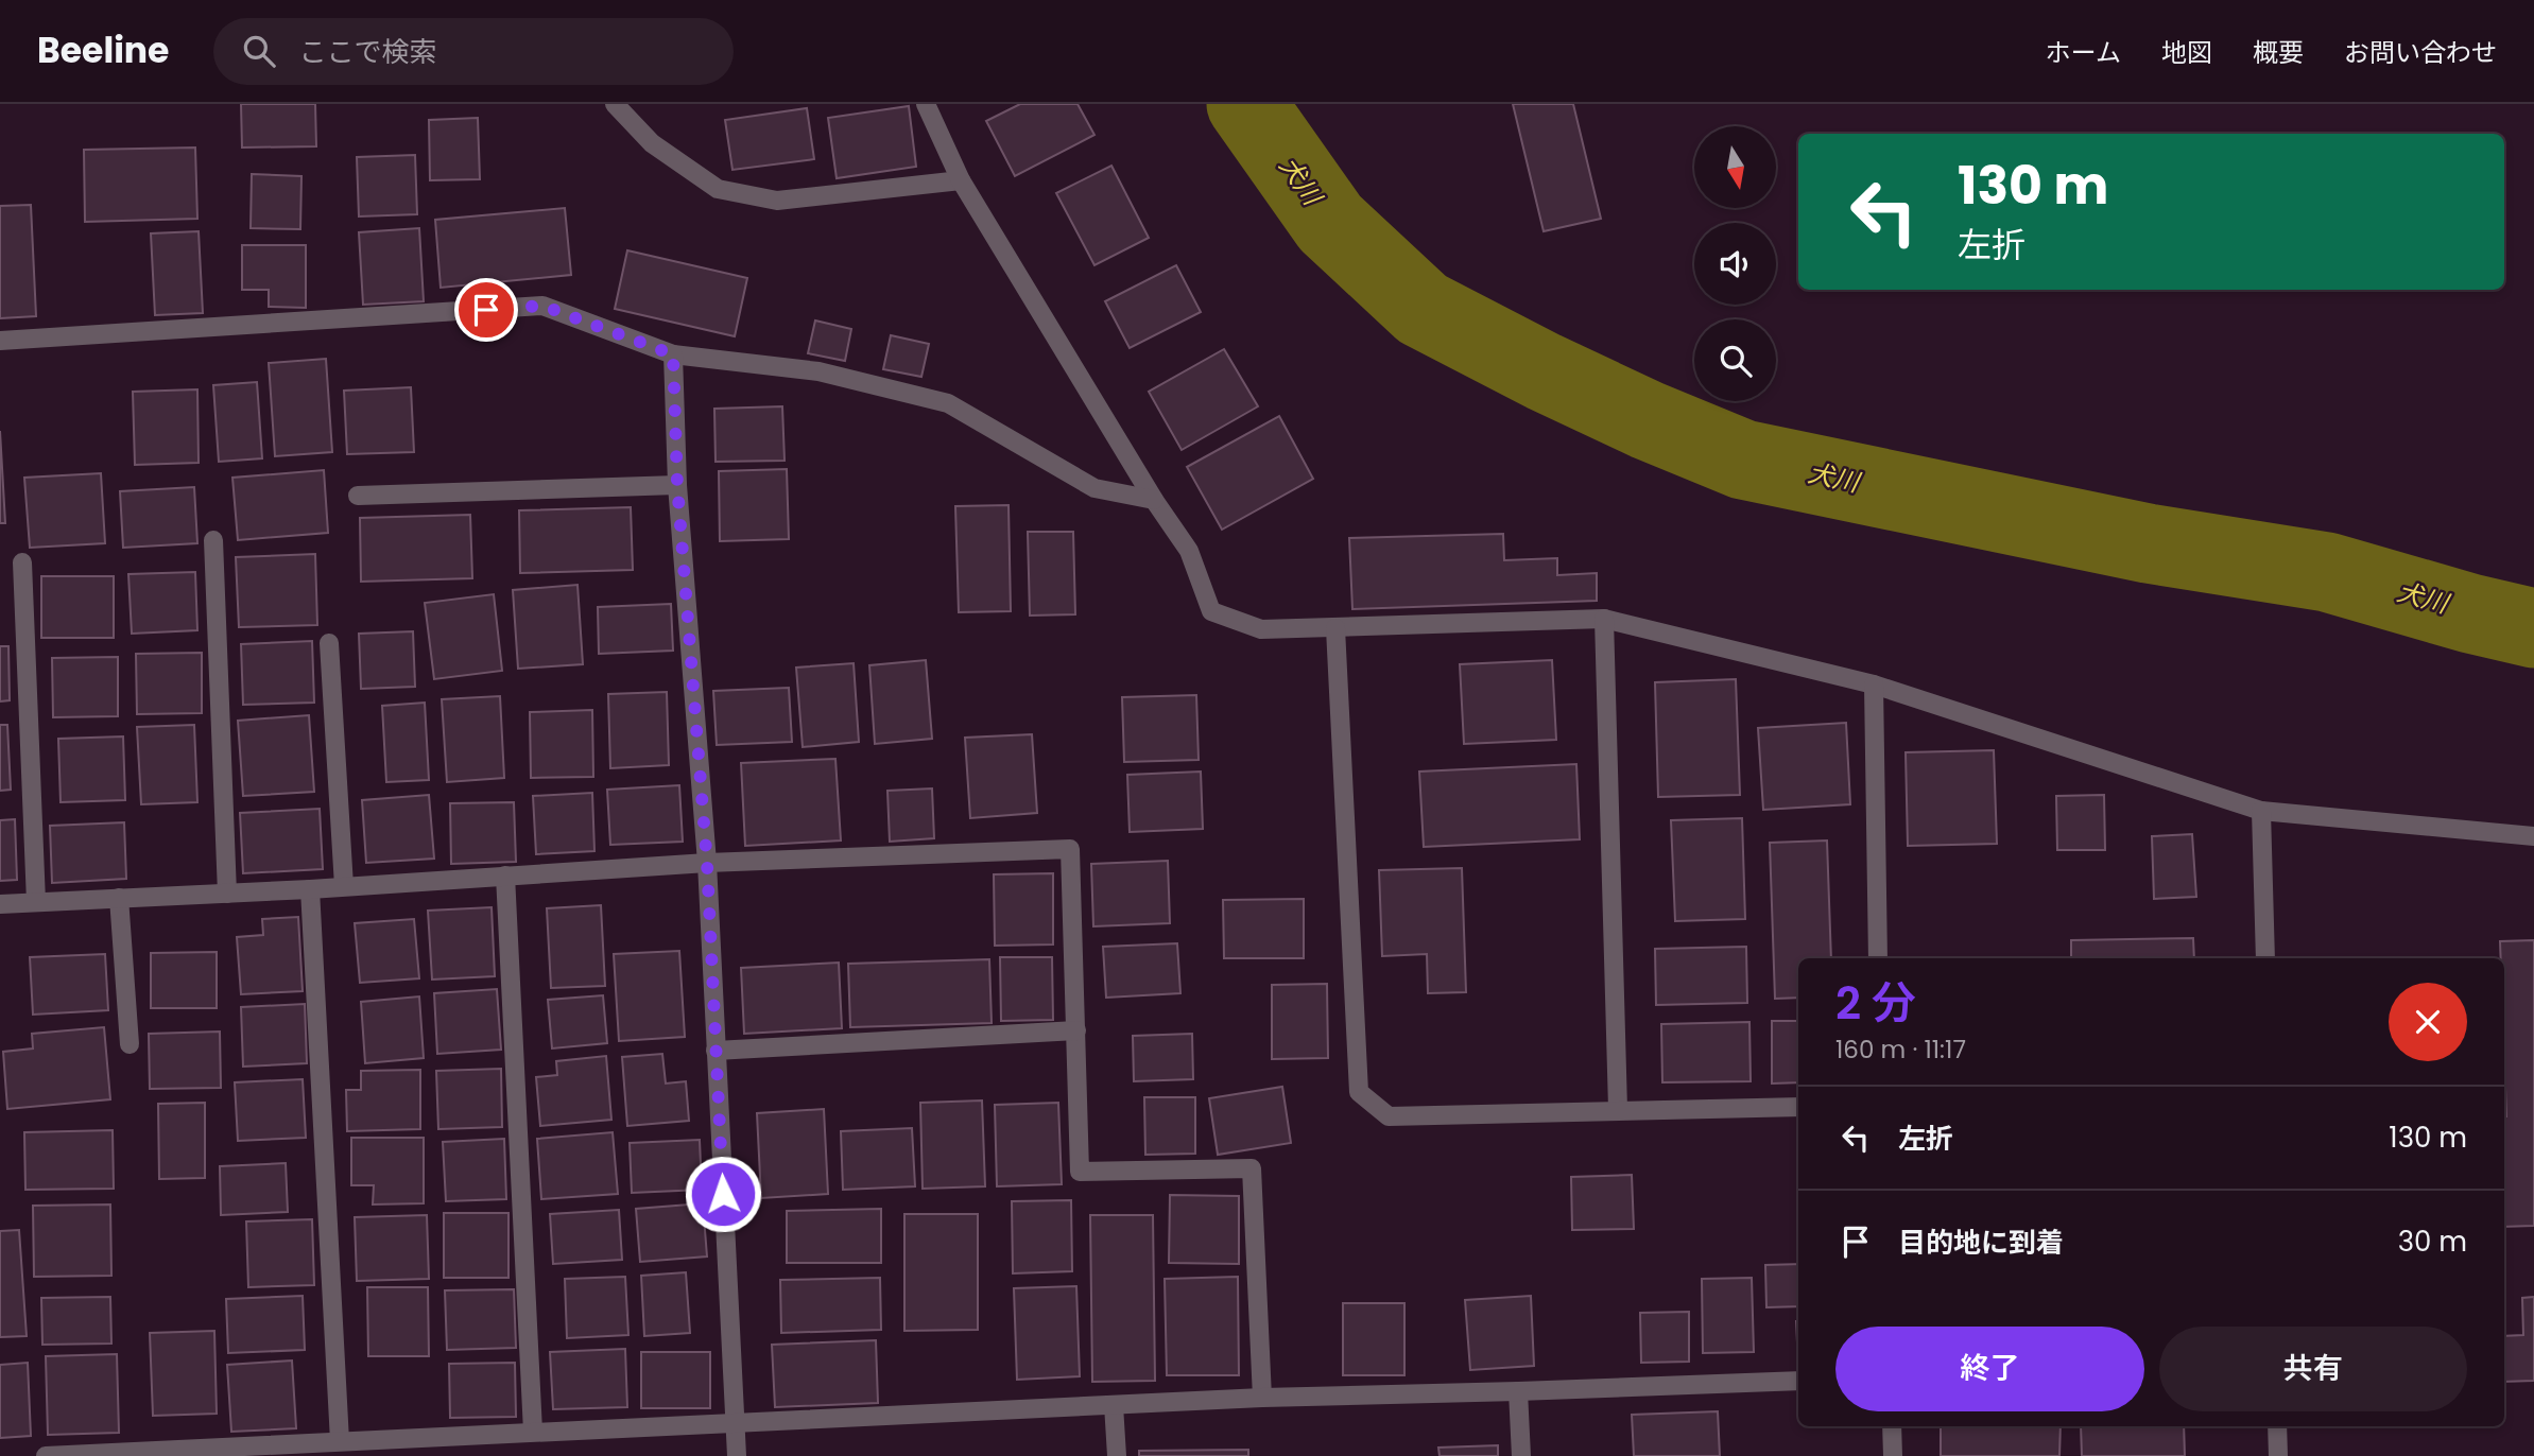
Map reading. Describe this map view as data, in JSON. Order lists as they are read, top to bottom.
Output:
{
  "water": ["犬川"],
  "north": "bottom",
  "page": {
    "header": "Beeline",
    "search": "ここで検索",
    "nav": [
      "ホーム",
      "地図",
      "概要",
      "お問い合わせ"
    ],
    "turn": ["130 m", "左折"],
    "heading": ["2 分", "160 m · 11:17"],
    "list": [
      {
        "name": "左折",
        "value": "130 m"
      },
      {
        "name": "目的地に到着",
        "value": "30 m"
      }
    ],
    "buttons": ["終了", "共有"]
  }
}
